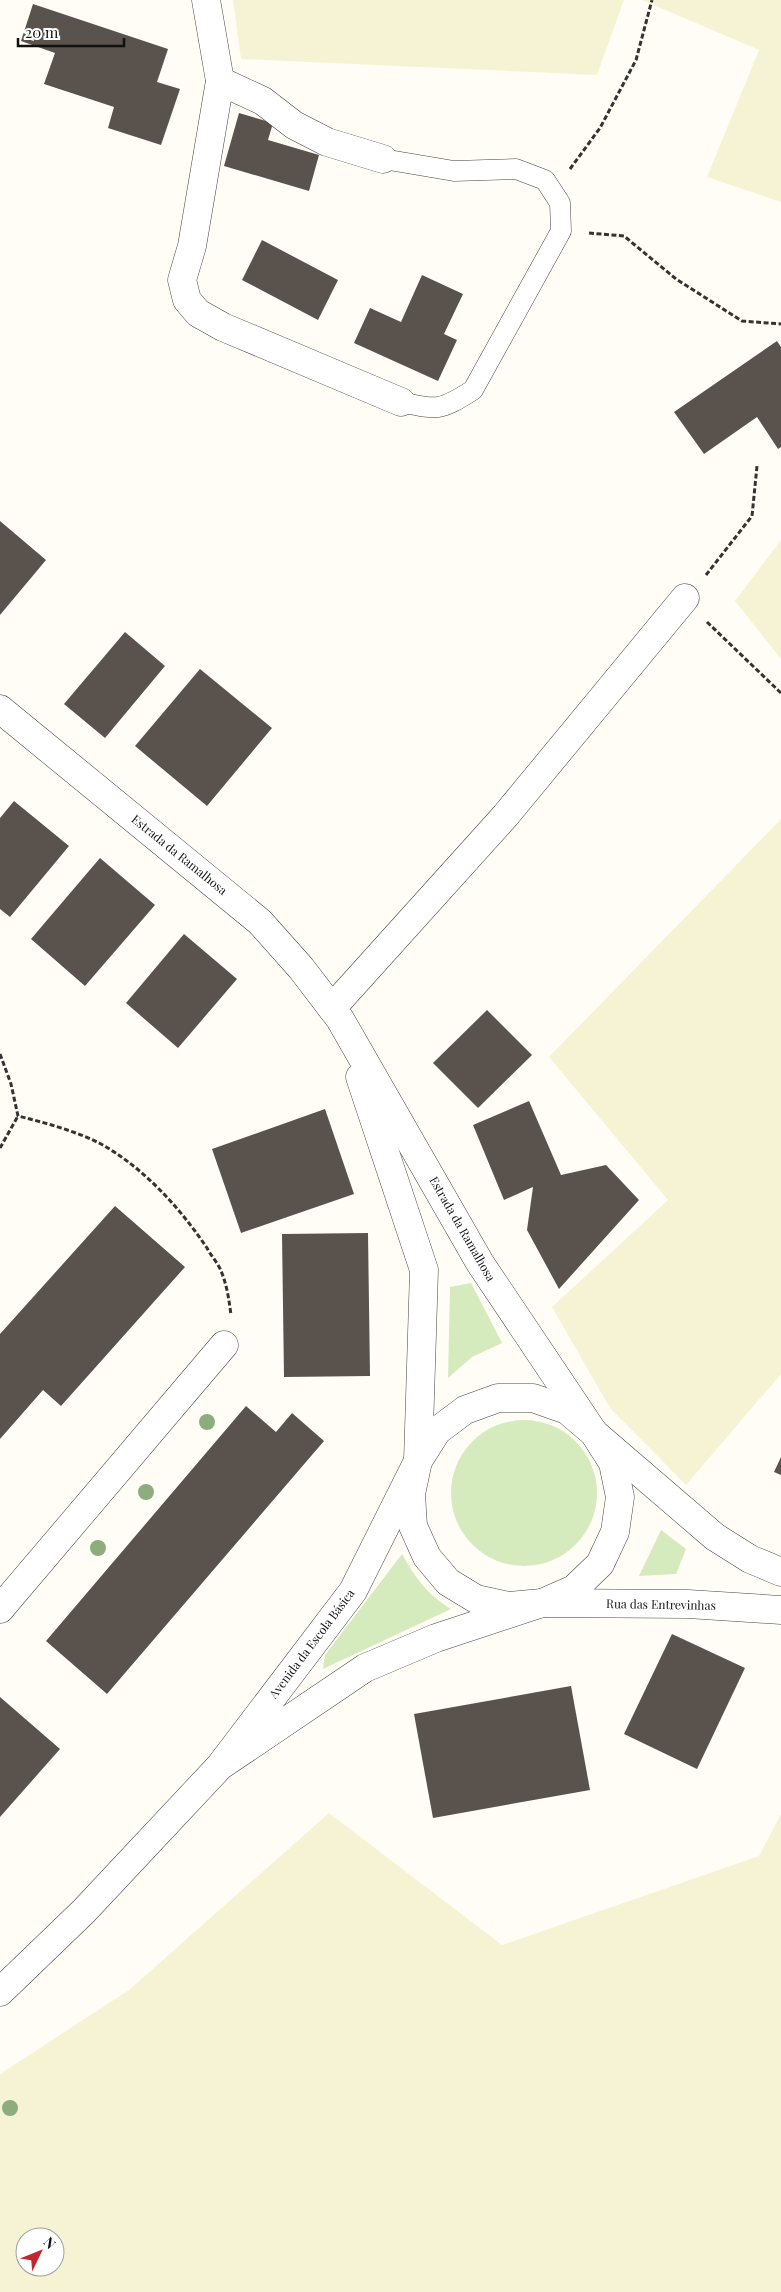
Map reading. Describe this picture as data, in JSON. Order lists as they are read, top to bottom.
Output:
{
  "streets": {
    "street": ["Estrada da Ramalhosa", "Rua das Entrevinhas", "Avenida da Escola Básica"]
  },
  "crossings": [
    ["Estrada da Ramalhosa", "Avenida da Escola Básica"],
    ["Rua das Entrevinhas", "Avenida da Escola Básica"]
  ],
  "scale_bar": "20 m",
  "north": "top right"
}
